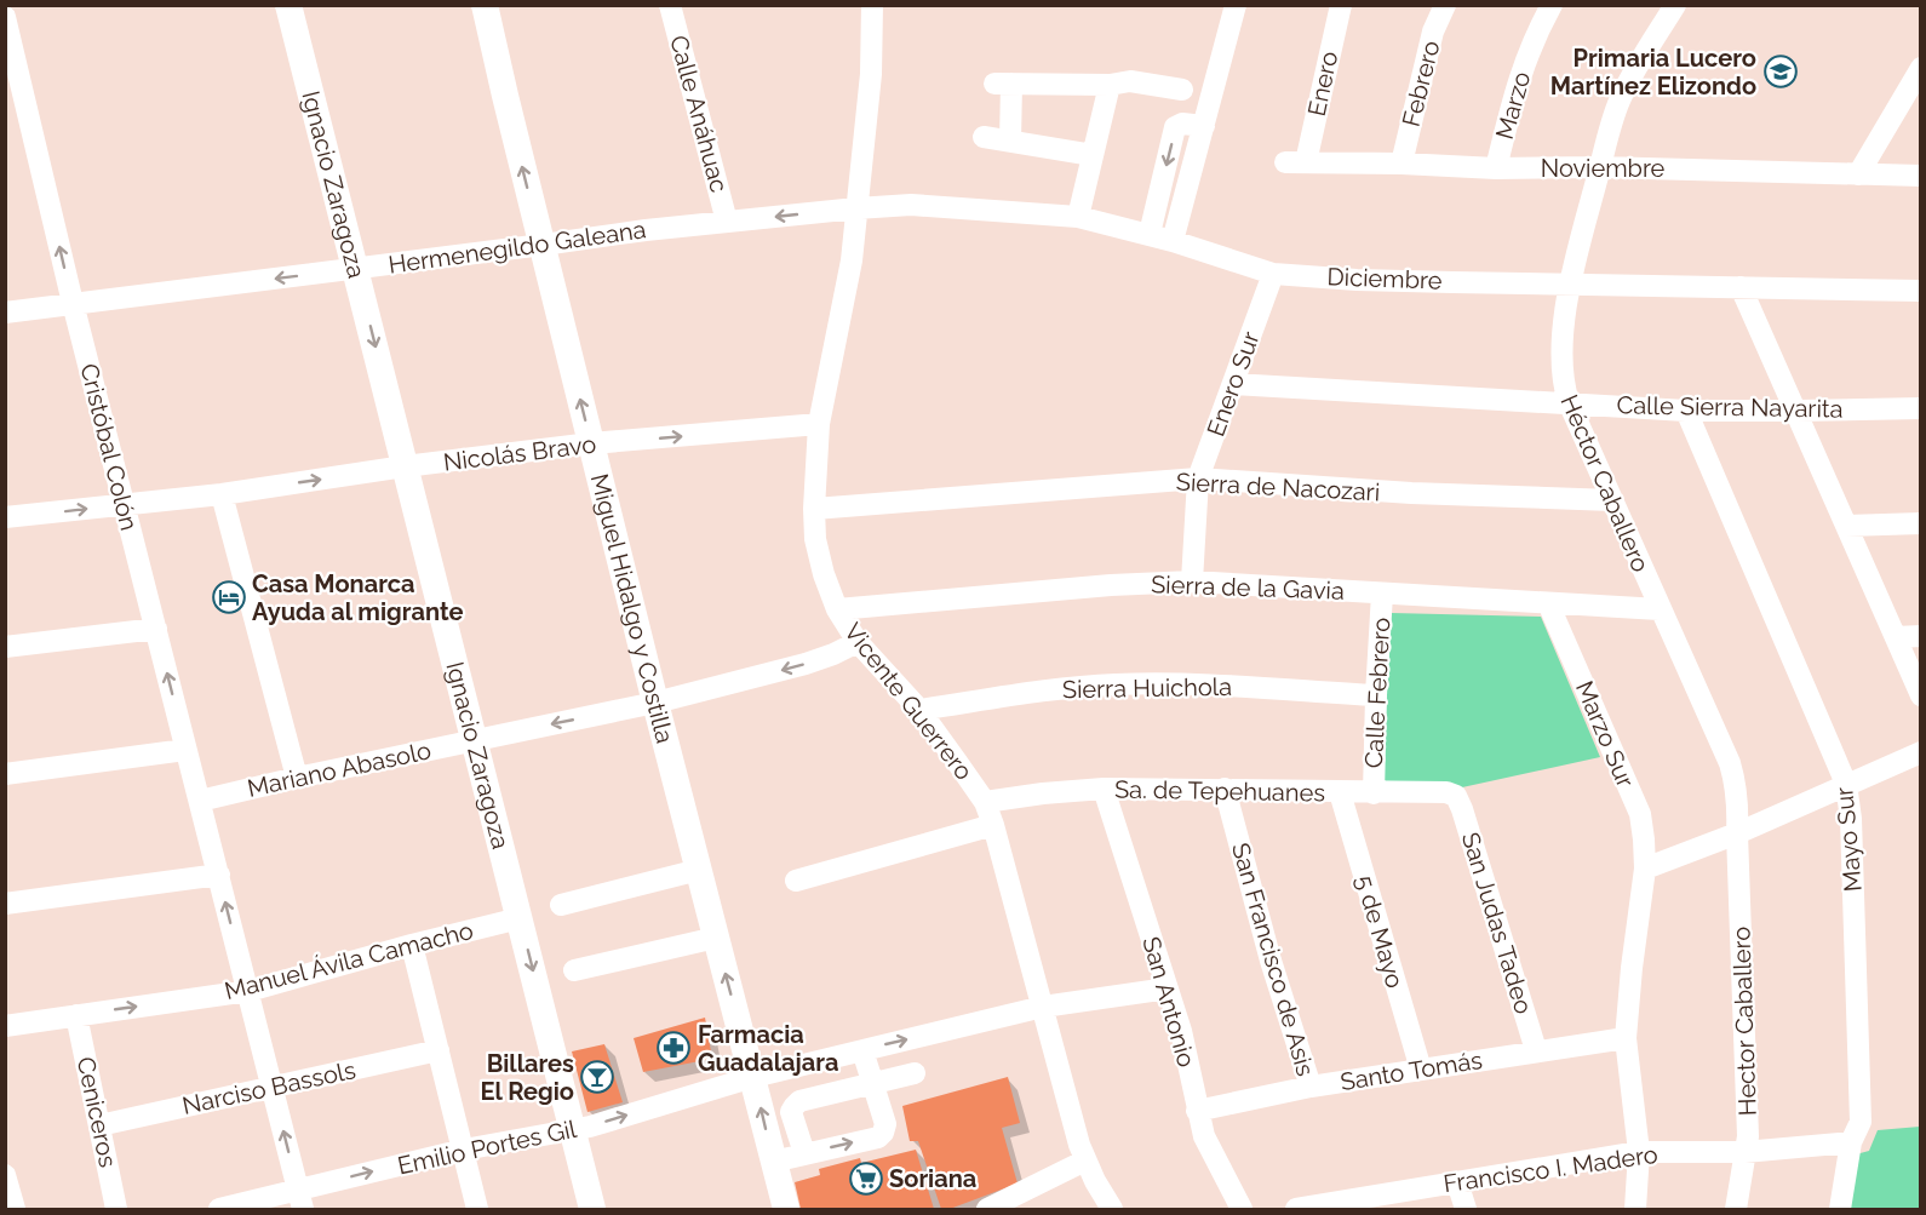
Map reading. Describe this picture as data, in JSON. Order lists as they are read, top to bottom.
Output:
{
  "streets": {
    "main road": ["Ignacio Zaragoza", "Miguel Hidalgo y Costilla"],
    "street": [
      "Enero",
      "Febrero",
      "Marzo",
      "Calle Anáhuac",
      "Noviembre",
      "Hermenegildo Galeana",
      "Diciembre",
      "Enero Sur",
      "Calle Sierra Nayarita",
      "Cristóbal Colón",
      "Nicolás Bravo",
      "Héctor Caballero",
      "Sierra de Nacozari",
      "Sierra de la Gavia",
      "Sierra Huichola",
      "Calle Febrero",
      "Vicente Guerrero",
      "Marzo Sur",
      "Mariano Abasolo",
      "Sa. de Tepehuanes",
      "Mayo Sur",
      "San Judas Tadeo",
      "5 de Mayo",
      "San Francisco de Asis",
      "Manuel Ávila Camacho",
      "San Antonio",
      "Hector Caballero",
      "Santo Tomás",
      "Narciso Bassols",
      "Ceniceros",
      "Emilio Portes Gil",
      "Francisco I. Madero"
    ]
  },
  "crossings": [
    ["Enero", "Noviembre"],
    ["Febrero", "Noviembre"],
    ["Marzo", "Noviembre"],
    ["Calle Anáhuac", "Hermenegildo Galeana"],
    ["Noviembre", "Héctor Caballero"],
    ["Ignacio Zaragoza", "Hermenegildo Galeana"],
    ["Ignacio Zaragoza", "Nicolás Bravo"],
    ["Ignacio Zaragoza", "Mariano Abasolo"],
    ["Ignacio Zaragoza", "Manuel Ávila Camacho"],
    ["Ignacio Zaragoza", "Emilio Portes Gil"],
    ["Hermenegildo Galeana", "Diciembre"],
    ["Hermenegildo Galeana", "Cristóbal Colón"],
    ["Hermenegildo Galeana", "Miguel Hidalgo y Costilla"],
    ["Hermenegildo Galeana", "Vicente Guerrero"],
    ["Diciembre", "Enero Sur"],
    ["Diciembre", "Héctor Caballero"],
    ["Diciembre", "Vicente Guerrero"],
    ["Enero Sur", "Calle Sierra Nayarita"],
    ["Enero Sur", "Sierra de Nacozari"],
    ["Enero Sur", "Sierra de la Gavia"],
    ["Calle Sierra Nayarita", "Héctor Caballero"],
    ["Calle Sierra Nayarita", "Mayo Sur"],
    ["Cristóbal Colón", "Nicolás Bravo"],
    ["Cristóbal Colón", "Mariano Abasolo"],
    ["Cristóbal Colón", "Manuel Ávila Camacho"],
    ["Cristóbal Colón", "Narciso Bassols"],
    ["Cristóbal Colón", "Emilio Portes Gil"],
    ["Nicolás Bravo", "Miguel Hidalgo y Costilla"],
    ["Nicolás Bravo", "Vicente Guerrero"],
    ["Héctor Caballero", "Sierra de Nacozari"],
    ["Héctor Caballero", "Sierra de la Gavia"],
    ["Héctor Caballero", "Hector Caballero"],
    ["Sierra de Nacozari", "Vicente Guerrero"],
    ["Sierra de la Gavia", "Calle Febrero"],
    ["Sierra de la Gavia", "Vicente Guerrero"],
    ["Sierra de la Gavia", "Marzo Sur"],
    ["Miguel Hidalgo y Costilla", "Mariano Abasolo"],
    ["Miguel Hidalgo y Costilla", "Emilio Portes Gil"],
    ["Sierra Huichola", "Calle Febrero"],
    ["Sierra Huichola", "Vicente Guerrero"],
    ["Calle Febrero", "Sa. de Tepehuanes"],
    ["Vicente Guerrero", "Mariano Abasolo"],
    ["Vicente Guerrero", "Sa. de Tepehuanes"],
    ["Vicente Guerrero", "Emilio Portes Gil"],
    ["Marzo Sur", "Santo Tomás"],
    ["Marzo Sur", "Francisco I. Madero"],
    ["Sa. de Tepehuanes", "San Judas Tadeo"],
    ["Sa. de Tepehuanes", "5 de Mayo"],
    ["Sa. de Tepehuanes", "San Francisco de Asis"],
    ["Sa. de Tepehuanes", "San Antonio"],
    ["Mayo Sur", "Francisco I. Madero"],
    ["San Judas Tadeo", "Santo Tomás"],
    ["5 de Mayo", "Santo Tomás"],
    ["San Francisco de Asis", "Santo Tomás"],
    ["Manuel Ávila Camacho", "Ceniceros"],
    ["San Antonio", "Santo Tomás"],
    ["San Antonio", "Emilio Portes Gil"],
    ["Hector Caballero", "Francisco I. Madero"],
    ["Narciso Bassols", "Ceniceros"]
  ],
  "one_way": ["Hermenegildo Galeana", "Nicolás Bravo", "Miguel Hidalgo y Costilla"],
  "places": {
    "school or university": ["Primaria Lucero Martínez Elizondo"],
    "hotel": ["Casa Monarca Ayuda al migrante"],
    "pharmacy": ["Farmacia Guadalajara"],
    "bar": ["Billares El Regio"],
    "supermarket": ["Soriana"]
  }
}
